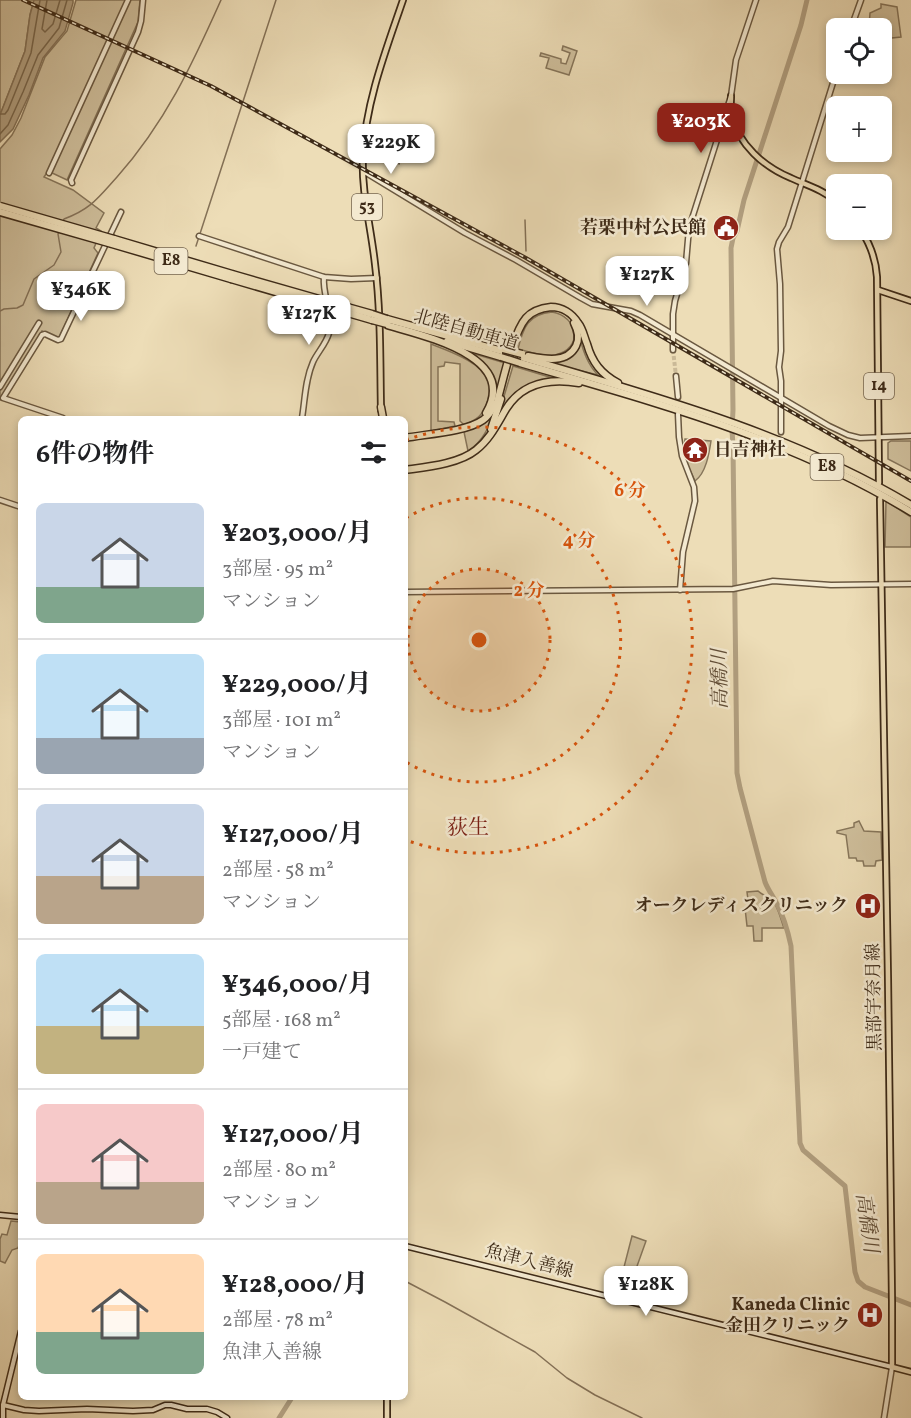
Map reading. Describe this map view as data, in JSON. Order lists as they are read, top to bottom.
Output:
{
  "streets": {
    "highway": ["E8", "北陸自動車道"],
    "main road": ["53", "14", "黒部宇奈月線"],
    "street": ["魚津入善線"]
  },
  "crossings": [
    ["黒部宇奈月線", "魚津入善線"]
  ],
  "districts": ["荻生"],
  "water": ["高橋川"],
  "places": {
    "public building": ["若栗中村公民館"],
    "temple": ["日吉神社"],
    "hospital": ["オークレディスクリニック", "Kaneda Clinic 金田クリニック"]
  },
  "page": {
    "map_buttons": ["+", "−"],
    "price": [
      "¥203K",
      "¥229K",
      "¥127K",
      "¥346K",
      "¥127K",
      "¥128K"
    ],
    "heading": "6件の物件",
    "list": [
      {
        "name": "¥203,000/月",
        "note": "3部屋 · 95 m² · マンション"
      },
      {
        "name": "¥229,000/月",
        "note": "3部屋 · 101 m² · マンション"
      },
      {
        "name": "¥127,000/月",
        "note": "2部屋 · 58 m² · マンション"
      },
      {
        "name": "¥346,000/月",
        "note": "5部屋 · 168 m² · 一戸建て"
      },
      {
        "name": "¥127,000/月",
        "note": "2部屋 · 80 m² · マンション"
      },
      {
        "name": "¥128,000/月",
        "note": "2部屋 · 78 m² · 魚津入善線"
      }
    ]
  },
  "rings": ["6 分", "4 分", "2 分"]
}
